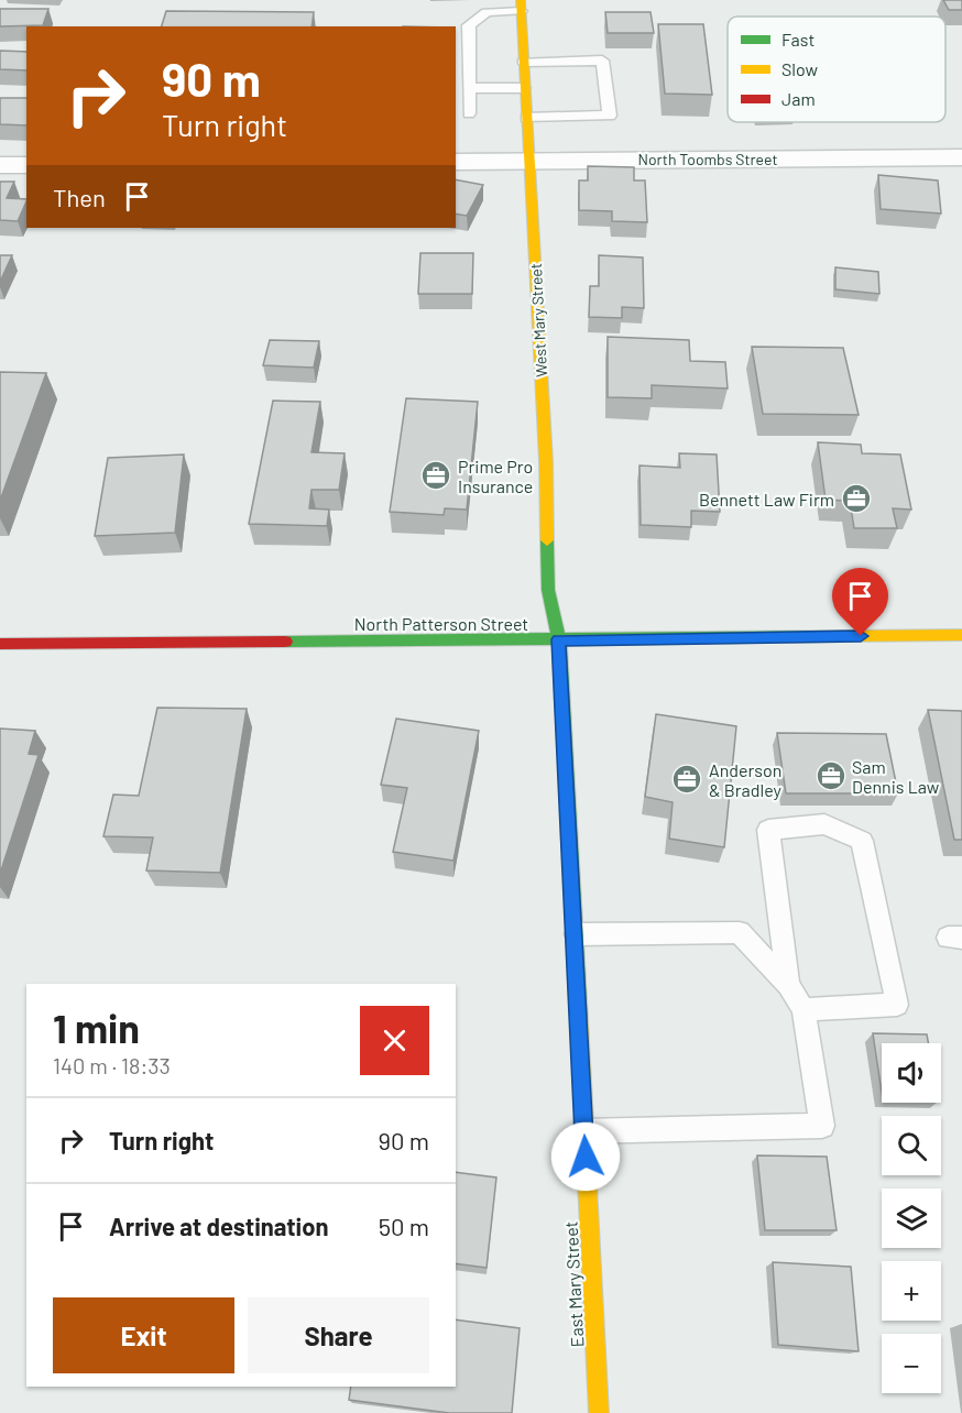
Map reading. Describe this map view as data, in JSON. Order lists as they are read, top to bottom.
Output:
{
  "streets": {
    "street": [
      "North Toombs Street",
      "West Mary Street",
      "North Patterson Street",
      "East Mary Street"
    ]
  },
  "crossings": [
    ["North Toombs Street", "West Mary Street"],
    ["West Mary Street", "North Patterson Street"],
    ["West Mary Street", "East Mary Street"],
    ["North Patterson Street", "East Mary Street"]
  ],
  "places": {
    "office": [
      "Prime Pro Insurance",
      "Bennett Law Firm",
      "Sam Dennis Law",
      "Anderson & Bradley"
    ]
  },
  "legend": ["Fast", "Slow", "Jam"],
  "page": {
    "turn": ["90 m", "Turn right"],
    "then": "Then",
    "heading": ["1 min", "140 m · 18:33"],
    "map_buttons": ["+", "−"],
    "list": [
      {
        "name": "Turn right",
        "value": "90 m"
      },
      {
        "name": "Arrive at destination",
        "value": "50 m"
      }
    ],
    "buttons": ["Exit", "Share"]
  }
}
